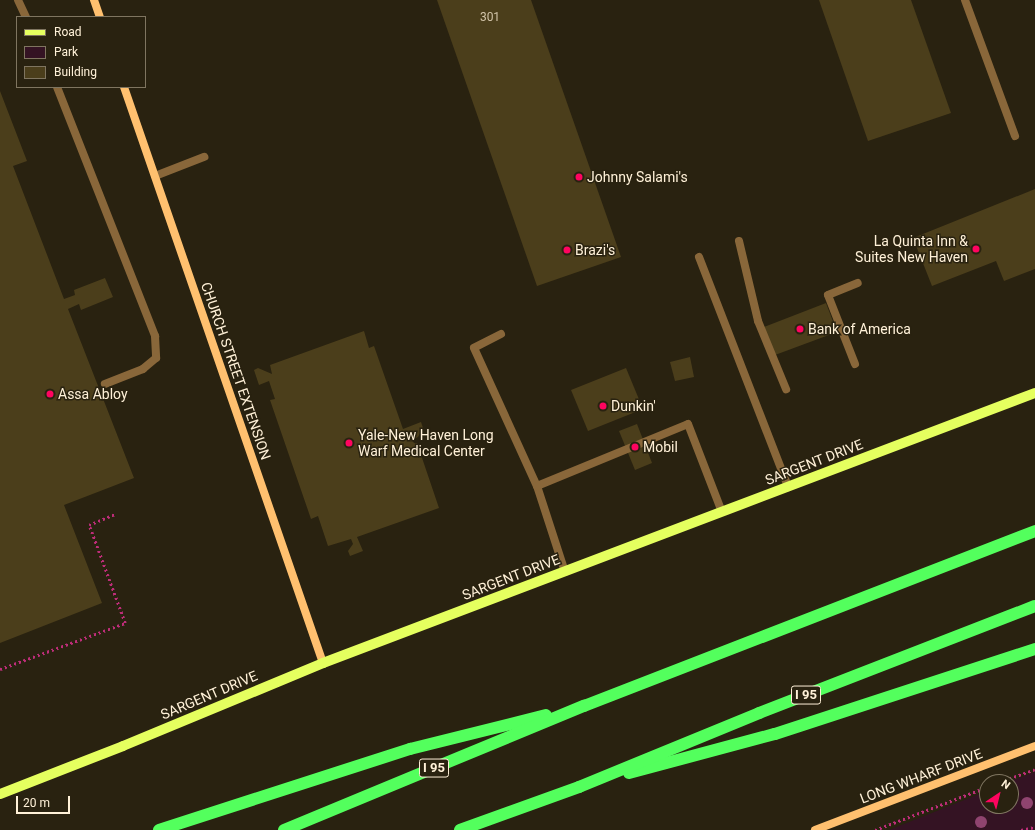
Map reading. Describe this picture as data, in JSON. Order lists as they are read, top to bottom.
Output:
{
  "streets": {
    "highway": ["I 95"],
    "main road": ["CHURCH STREET EXTENSION", "SARGENT DRIVE", "LONG WHARF DRIVE"]
  },
  "crossings": [
    ["CHURCH STREET EXTENSION", "SARGENT DRIVE"]
  ],
  "places": [
    "Johnny Salami's",
    "La Quinta Inn & Suites New Haven",
    "Brazi's",
    "Bank of America",
    "Assa Abloy",
    "Dunkin'",
    "Yale-New Haven Long Warf Medical Center",
    "Mobil"
  ],
  "house_numbers": ["301"],
  "legend": ["Road", "Park", "Building"],
  "scale_bar": "20 m",
  "north": "top right"
}
